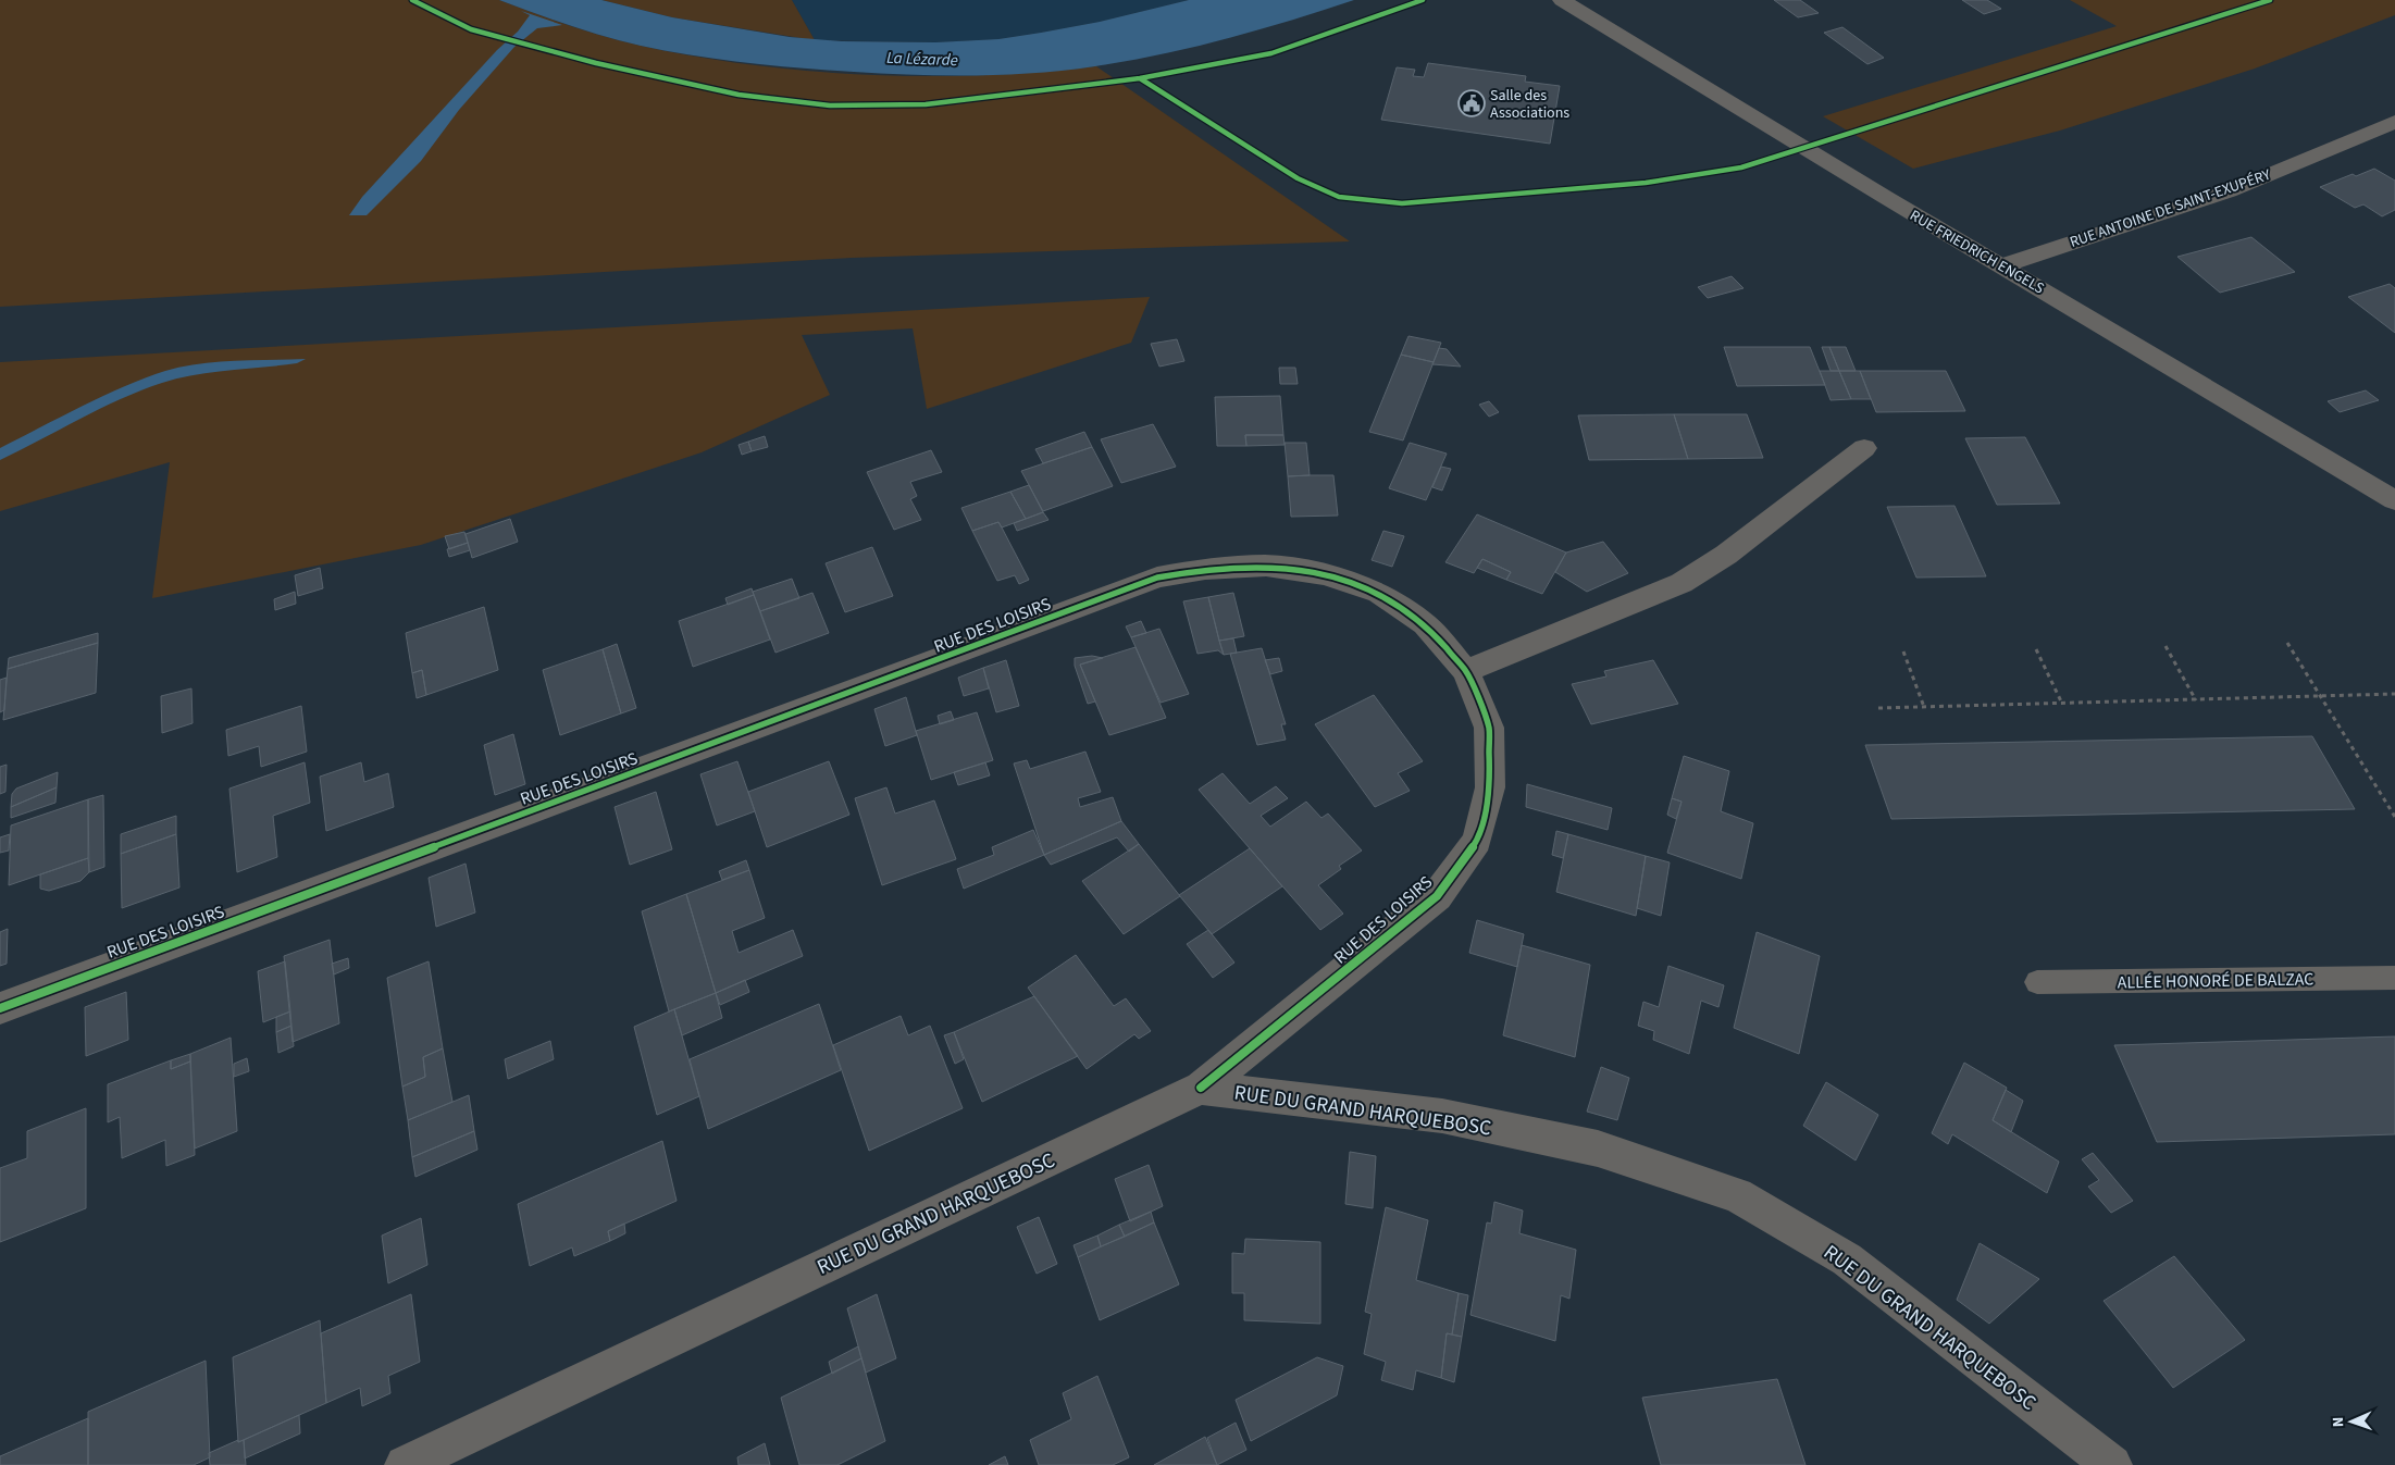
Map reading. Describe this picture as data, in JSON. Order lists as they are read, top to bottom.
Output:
{
  "streets": {
    "street": [
      "RUE ANTOINE DE SAINT-EXUPÉRY",
      "RUE FRIEDRICH ENGELS",
      "RUE DES LOISIRS",
      "RUE DU GRAND HARQUEBOSC"
    ],
    "lane": ["ALLÉE HONORÉ DE BALZAC"]
  },
  "crossings": [
    ["RUE ANTOINE DE SAINT-EXUPÉRY", "RUE FRIEDRICH ENGELS"],
    ["RUE DES LOISIRS", "RUE DU GRAND HARQUEBOSC"]
  ],
  "water": ["La Lézarde"],
  "places": {
    "public building": ["Salle des Associations"]
  },
  "north": "left"
}
